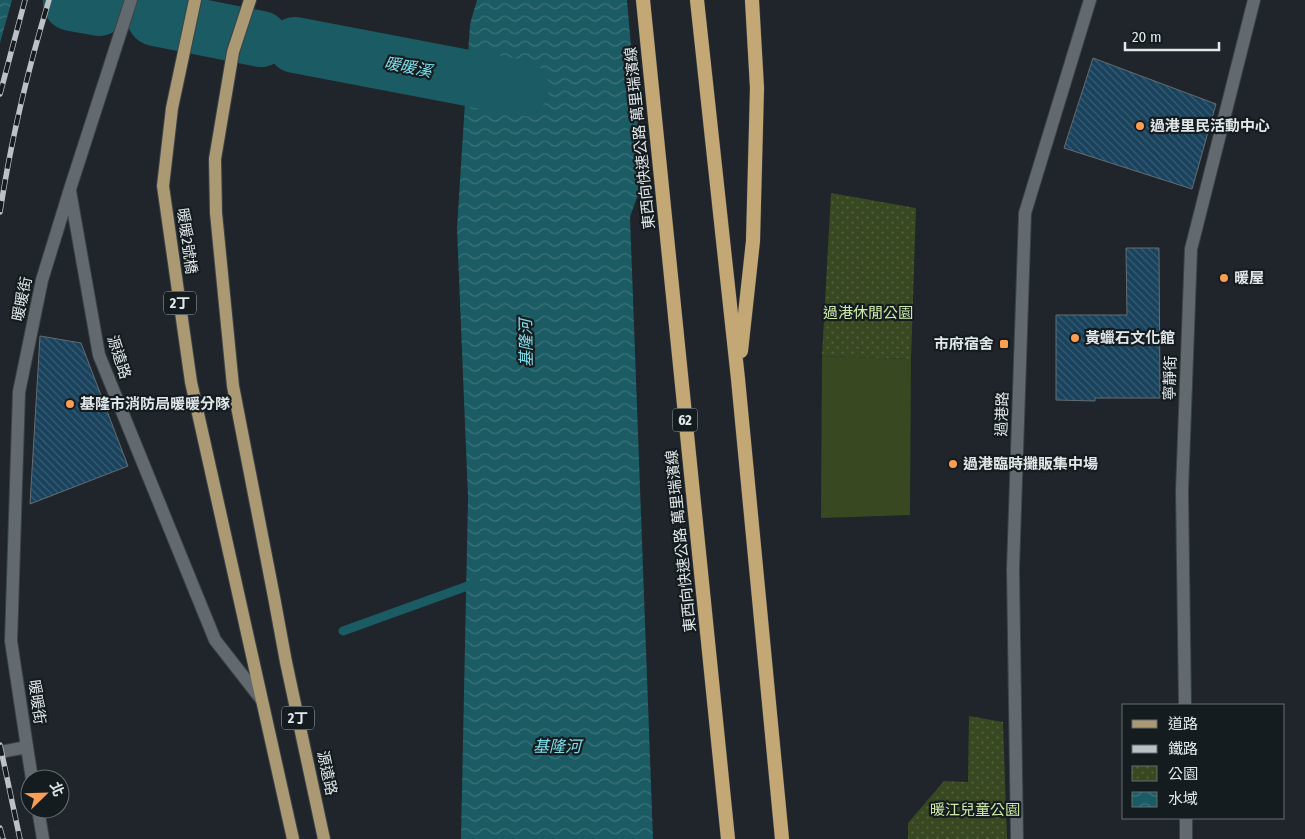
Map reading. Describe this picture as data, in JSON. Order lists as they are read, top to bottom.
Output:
{
  "streets": {
    "highway": ["東西向快速公路 萬里瑞濱線", "62"],
    "main road": ["暖暖2號橋", "2丁", "源遠路"],
    "street": ["暖暖街", "寧靜街", "過港路"]
  },
  "crossings": [
    ["暖暖2號橋", "源遠路"],
    ["暖暖街", "源遠路"]
  ],
  "water": ["暖暖溪", "基隆河"],
  "parks": ["過港休閒公園", "暖江兒童公園"],
  "places": {
    "other": [
      "過港里民活動中心",
      "暖屋",
      "黃蠟石文化館",
      "基隆市消防局暖暖分隊",
      "過港臨時攤販集中場"
    ],
    "transit": ["市府宿舍"]
  },
  "legend": [
    "道路",
    "鐵路",
    "公園",
    "水域"
  ],
  "scale_bar": "20 m",
  "north": "top right"
}
